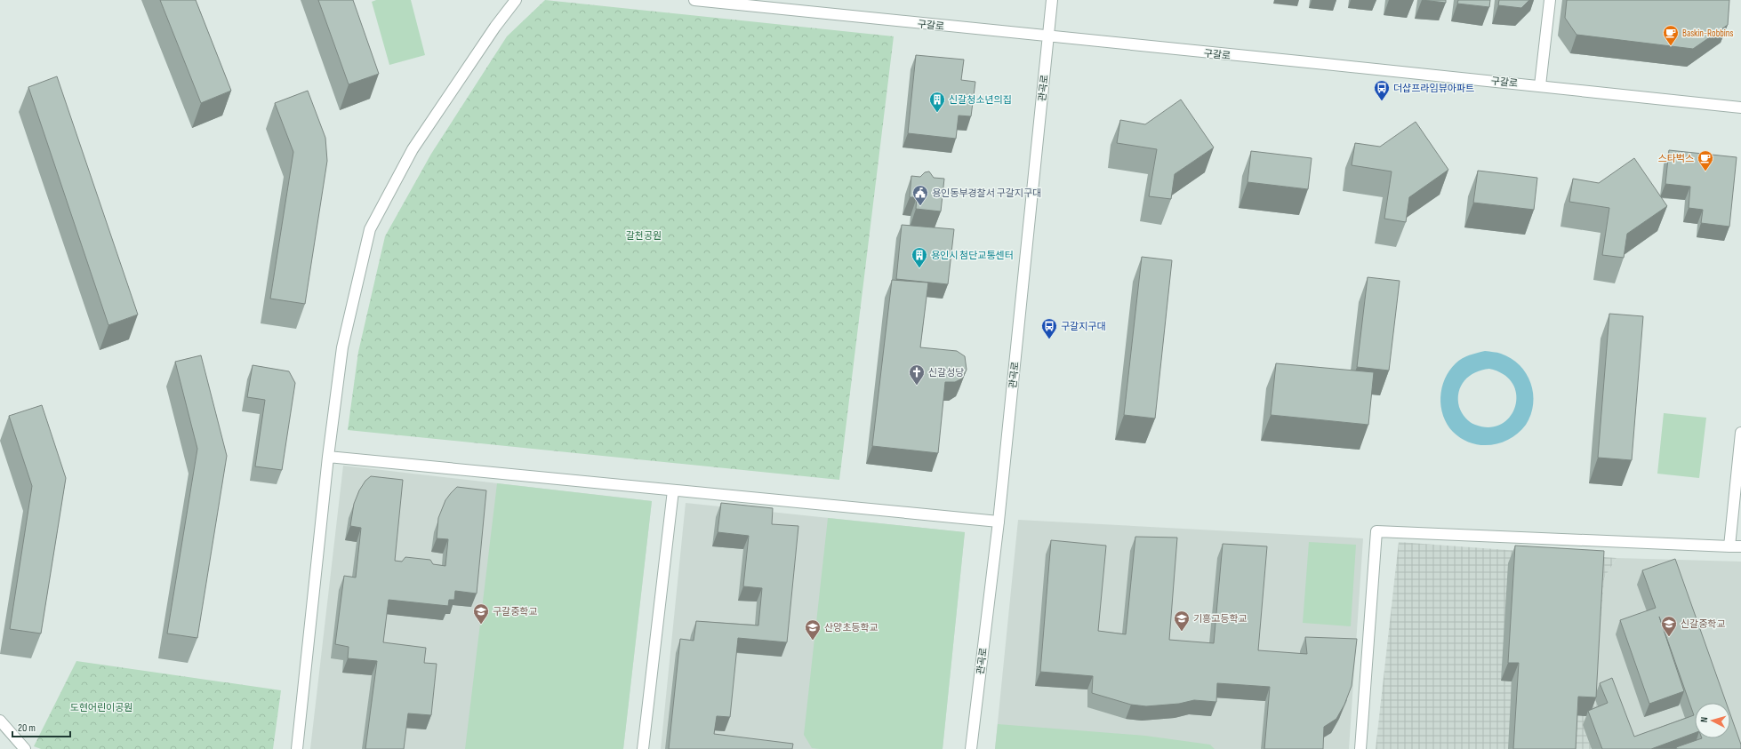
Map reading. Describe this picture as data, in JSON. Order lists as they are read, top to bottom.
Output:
{
  "streets": {
    "street": ["구갈로", "관곡로"]
  },
  "crossings": [
    ["구갈로", "관곡로"]
  ],
  "parks": ["갈천공원", "도현어린이공원"],
  "places": {
    "cafe": ["Baskin-Robbins", "스타벅스"],
    "bus stop": ["더샵프라임뷰아파트", "구갈지구대"],
    "building": ["신갈청소년의집", "용인시 첨단교통센터"],
    "public building": ["용인동부경찰서 구갈지구대"],
    "church": ["신갈성당"],
    "school or university": [
      "구갈중학교",
      "기흥고등학교",
      "신갈중학교",
      "산양초등학교"
    ]
  },
  "scale_bar": "20 m",
  "north": "left"
}
